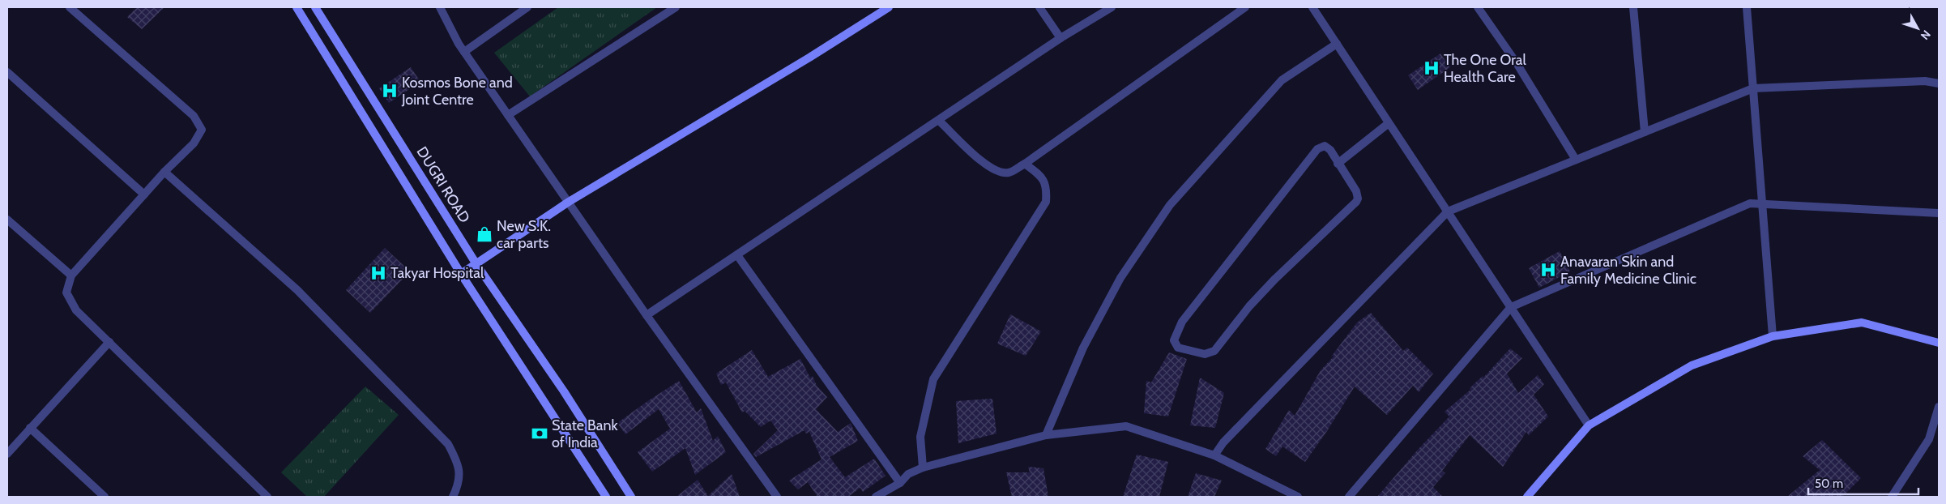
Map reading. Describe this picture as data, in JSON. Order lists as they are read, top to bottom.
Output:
{
  "streets": {
    "street": ["DUGRI ROAD"]
  },
  "places": {
    "hospital": [
      "The One Oral Health Care",
      "Kosmos Bone and Joint Centre",
      "Anavaran Skin and Family Medicine Clinic",
      "Takyar Hospital"
    ],
    "shop": ["New S.K. car parts"],
    "bank": ["State Bank of India"]
  },
  "scale_bar": "50 m",
  "north": "bottom right"
}
